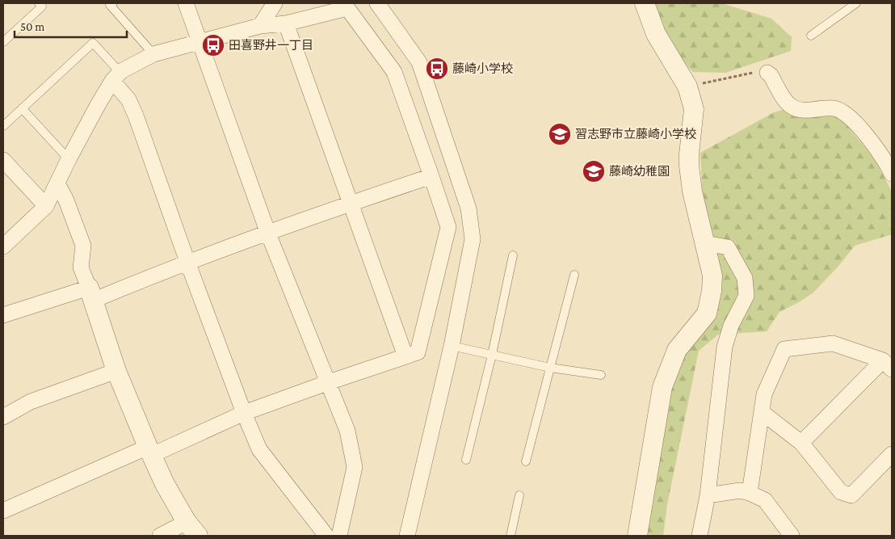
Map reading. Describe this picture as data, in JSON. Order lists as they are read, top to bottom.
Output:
{
  "places": {
    "bus stop": ["田喜野井一丁目", "藤崎小学校"],
    "school or university": ["習志野市立藤崎小学校", "藤崎幼稚園"]
  },
  "scale_bar": "50 m"
}
